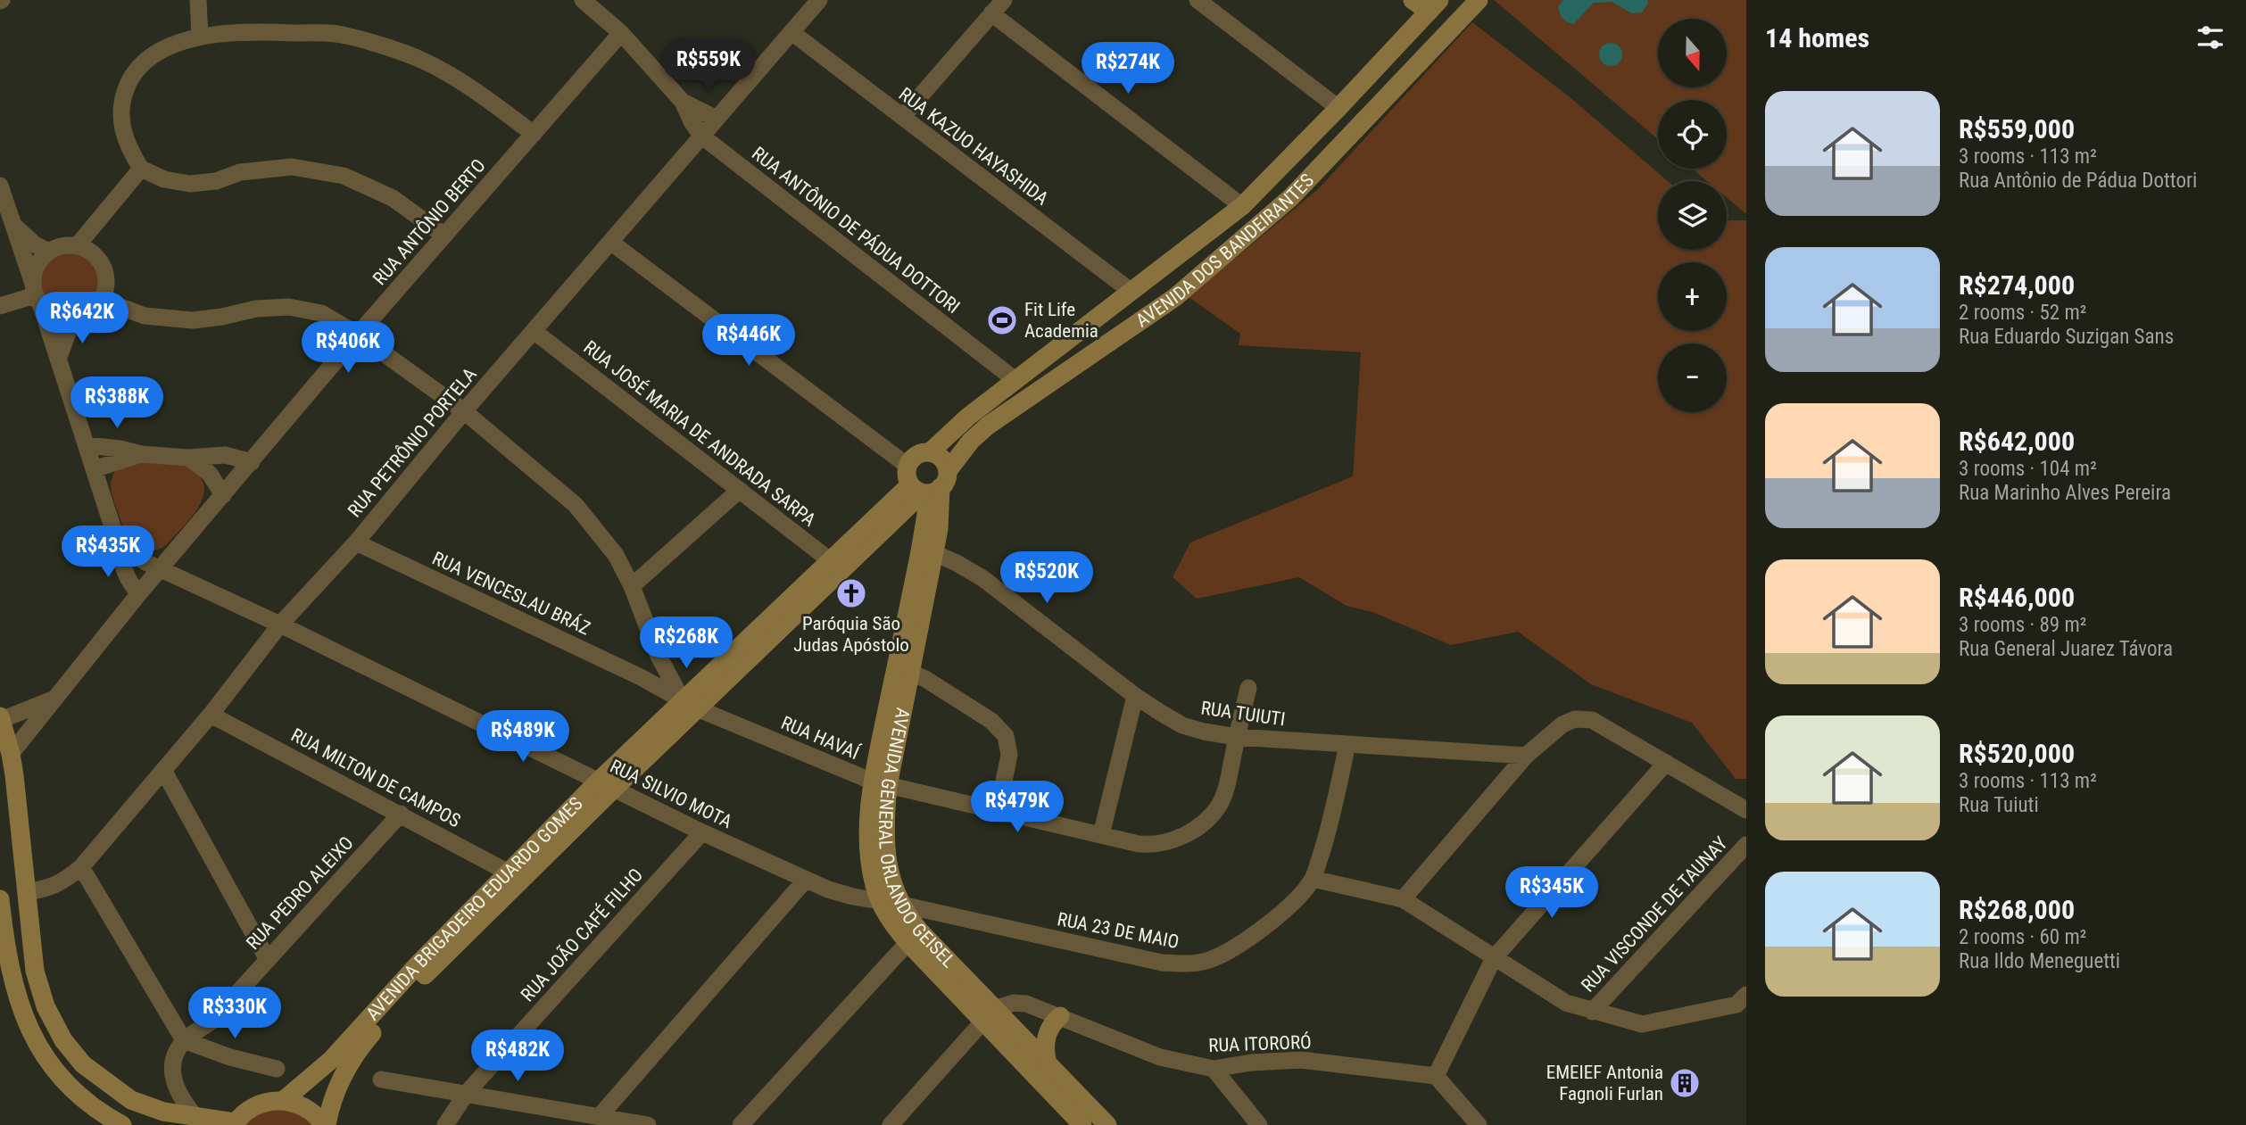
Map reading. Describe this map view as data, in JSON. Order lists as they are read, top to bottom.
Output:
{
  "streets": {
    "main road": ["AVENIDA DOS BANDEIRANTES", "AVENIDA GENERAL ORLANDO GEISEL", "AVENIDA BRIGADEIRO EDUARDO GOMES"],
    "street": [
      "RUA KAZUO HAYASHIDA",
      "RUA ANTÔNIO BERTO",
      "RUA ANTÔNIO DE PÁDUA DOTTORI",
      "RUA JOSÉ MARIA DE ANDRADA SARPA",
      "RUA PETRÔNIO PORTELA",
      "RUA VENCESLAU BRÁZ",
      "RUA TUIUTI",
      "RUA HAVAÍ",
      "RUA MILTON DE CAMPOS",
      "RUA SILVIO MOTA",
      "RUA PEDRO ALEIXO",
      "RUA VISCONDE DE TAUNAY",
      "RUA 23 DE MAIO",
      "RUA JOÃO CAFÉ FILHO",
      "RUA ITORORÓ"
    ]
  },
  "crossings": [
    ["RUA KAZUO HAYASHIDA", "AVENIDA DOS BANDEIRANTES"],
    ["RUA KAZUO HAYASHIDA", "RUA PETRÔNIO PORTELA"],
    ["RUA ANTÔNIO BERTO", "RUA ANTÔNIO DE PÁDUA DOTTORI"],
    ["RUA ANTÔNIO BERTO", "RUA SILVIO MOTA"],
    ["RUA ANTÔNIO DE PÁDUA DOTTORI", "AVENIDA DOS BANDEIRANTES"],
    ["RUA ANTÔNIO DE PÁDUA DOTTORI", "RUA PETRÔNIO PORTELA"],
    ["AVENIDA DOS BANDEIRANTES", "AVENIDA GENERAL ORLANDO GEISEL"],
    ["AVENIDA DOS BANDEIRANTES", "AVENIDA BRIGADEIRO EDUARDO GOMES"],
    ["RUA JOSÉ MARIA DE ANDRADA SARPA", "RUA PETRÔNIO PORTELA"],
    ["RUA JOSÉ MARIA DE ANDRADA SARPA", "AVENIDA BRIGADEIRO EDUARDO GOMES"],
    ["RUA PETRÔNIO PORTELA", "RUA VENCESLAU BRÁZ"],
    ["RUA PETRÔNIO PORTELA", "RUA MILTON DE CAMPOS"],
    ["RUA PETRÔNIO PORTELA", "RUA SILVIO MOTA"],
    ["RUA VENCESLAU BRÁZ", "RUA HAVAÍ"],
    ["RUA VENCESLAU BRÁZ", "AVENIDA BRIGADEIRO EDUARDO GOMES"],
    ["RUA TUIUTI", "RUA HAVAÍ"],
    ["RUA TUIUTI", "AVENIDA GENERAL ORLANDO GEISEL"],
    ["RUA TUIUTI", "RUA 23 DE MAIO"],
    ["RUA HAVAÍ", "AVENIDA GENERAL ORLANDO GEISEL"],
    ["RUA HAVAÍ", "AVENIDA BRIGADEIRO EDUARDO GOMES"],
    ["RUA MILTON DE CAMPOS", "RUA PEDRO ALEIXO"],
    ["RUA MILTON DE CAMPOS", "AVENIDA BRIGADEIRO EDUARDO GOMES"],
    ["RUA SILVIO MOTA", "AVENIDA GENERAL ORLANDO GEISEL"],
    ["RUA SILVIO MOTA", "AVENIDA BRIGADEIRO EDUARDO GOMES"],
    ["RUA SILVIO MOTA", "RUA 23 DE MAIO"],
    ["RUA SILVIO MOTA", "RUA JOÃO CAFÉ FILHO"],
    ["AVENIDA GENERAL ORLANDO GEISEL", "AVENIDA BRIGADEIRO EDUARDO GOMES"],
    ["AVENIDA GENERAL ORLANDO GEISEL", "RUA 23 DE MAIO"],
    ["AVENIDA GENERAL ORLANDO GEISEL", "RUA ITORORÓ"]
  ],
  "places": {
    "sports": ["Fit Life Academia"],
    "church": ["Paróquia São Judas Apóstolo"],
    "building": ["EMEIEF Antonia Fagnoli Furlan"]
  },
  "north": "bottom",
  "page": {
    "heading": "14 homes",
    "map_buttons": ["+", "−"],
    "price": [
      "R$559K",
      "R$274K",
      "R$642K",
      "R$446K",
      "R$406K",
      "R$388K",
      "R$435K",
      "R$520K",
      "R$268K",
      "R$489K",
      "R$479K",
      "R$345K",
      "R$330K",
      "R$482K"
    ],
    "list": [
      {
        "name": "R$559,000",
        "note": "3 rooms · 113 m² · Rua Antônio de Pádua Dottori"
      },
      {
        "name": "R$274,000",
        "note": "2 rooms · 52 m² · Rua Eduardo Suzigan Sans"
      },
      {
        "name": "R$642,000",
        "note": "3 rooms · 104 m² · Rua Marinho Alves Pereira"
      },
      {
        "name": "R$446,000",
        "note": "3 rooms · 89 m² · Rua General Juarez Távora"
      },
      {
        "name": "R$520,000",
        "note": "3 rooms · 113 m² · Rua Tuiuti"
      },
      {
        "name": "R$268,000",
        "note": "2 rooms · 60 m² · Rua Ildo Meneguetti"
      }
    ]
  }
}
